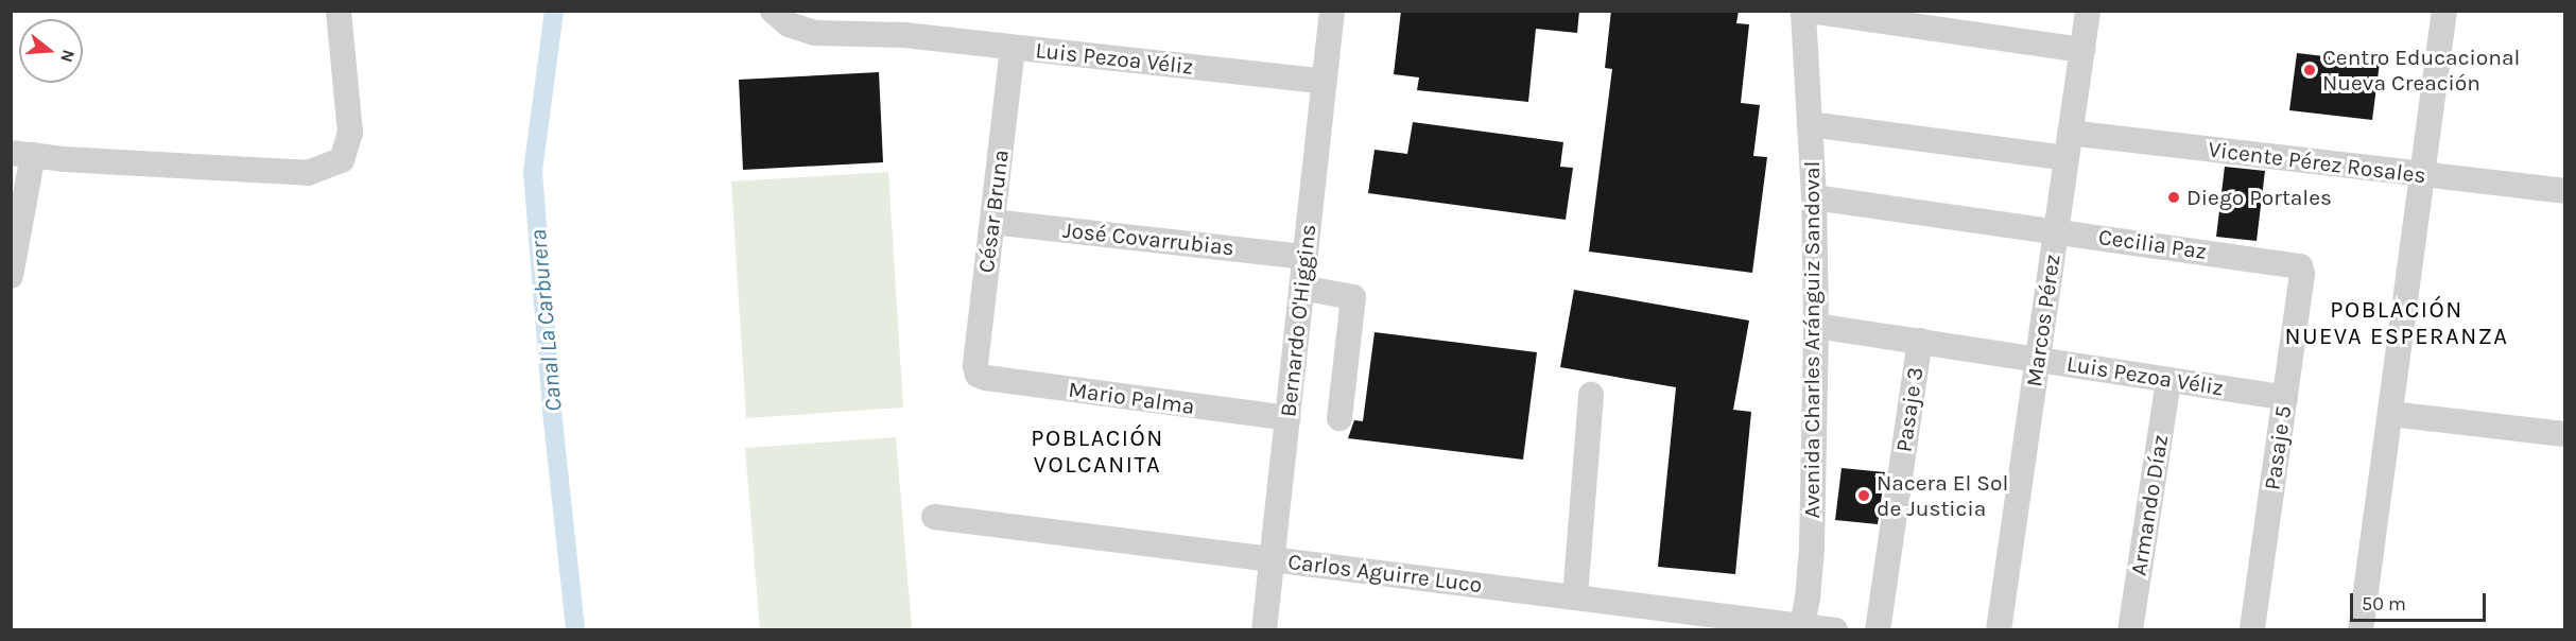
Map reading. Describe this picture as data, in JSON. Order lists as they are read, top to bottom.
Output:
{
  "streets": {
    "street": [
      "Luis Pezoa Véliz",
      "Vicente Pérez Rosales",
      "César Bruna",
      "José Covarrubias",
      "Cecilia Paz",
      "Bernardo O'Higgins",
      "Marcos Pérez",
      "Avenida Charles Aránguiz Sandoval",
      "Mario Palma",
      "Pasaje 3",
      "Pasaje 5",
      "Armando Díaz",
      "Carlos Aguirre Luco"
    ]
  },
  "crossings": [
    ["Luis Pezoa Véliz", "César Bruna"],
    ["Luis Pezoa Véliz", "Bernardo O'Higgins"],
    ["Luis Pezoa Véliz", "Marcos Pérez"],
    ["Luis Pezoa Véliz", "Avenida Charles Aránguiz Sandoval"],
    ["Luis Pezoa Véliz", "Pasaje 3"],
    ["Luis Pezoa Véliz", "Pasaje 5"],
    ["Luis Pezoa Véliz", "Armando Díaz"],
    ["Vicente Pérez Rosales", "Marcos Pérez"],
    ["César Bruna", "José Covarrubias"],
    ["César Bruna", "Mario Palma"],
    ["José Covarrubias", "Bernardo O'Higgins"],
    ["Cecilia Paz", "Marcos Pérez"],
    ["Cecilia Paz", "Avenida Charles Aránguiz Sandoval"],
    ["Cecilia Paz", "Pasaje 5"],
    ["Bernardo O'Higgins", "Mario Palma"],
    ["Bernardo O'Higgins", "Carlos Aguirre Luco"],
    ["Avenida Charles Aránguiz Sandoval", "Carlos Aguirre Luco"]
  ],
  "districts": ["POBLACIÓN NUEVA ESPERANZA", "POBLACIÓN VOLCANITA"],
  "water": ["Canal La Carburera"],
  "places": ["Centro Educacional Nueva Creación", "Diego Portales", "Nacera El Sol de Justicia"],
  "scale_bar": "50 m",
  "north": "right"
}
